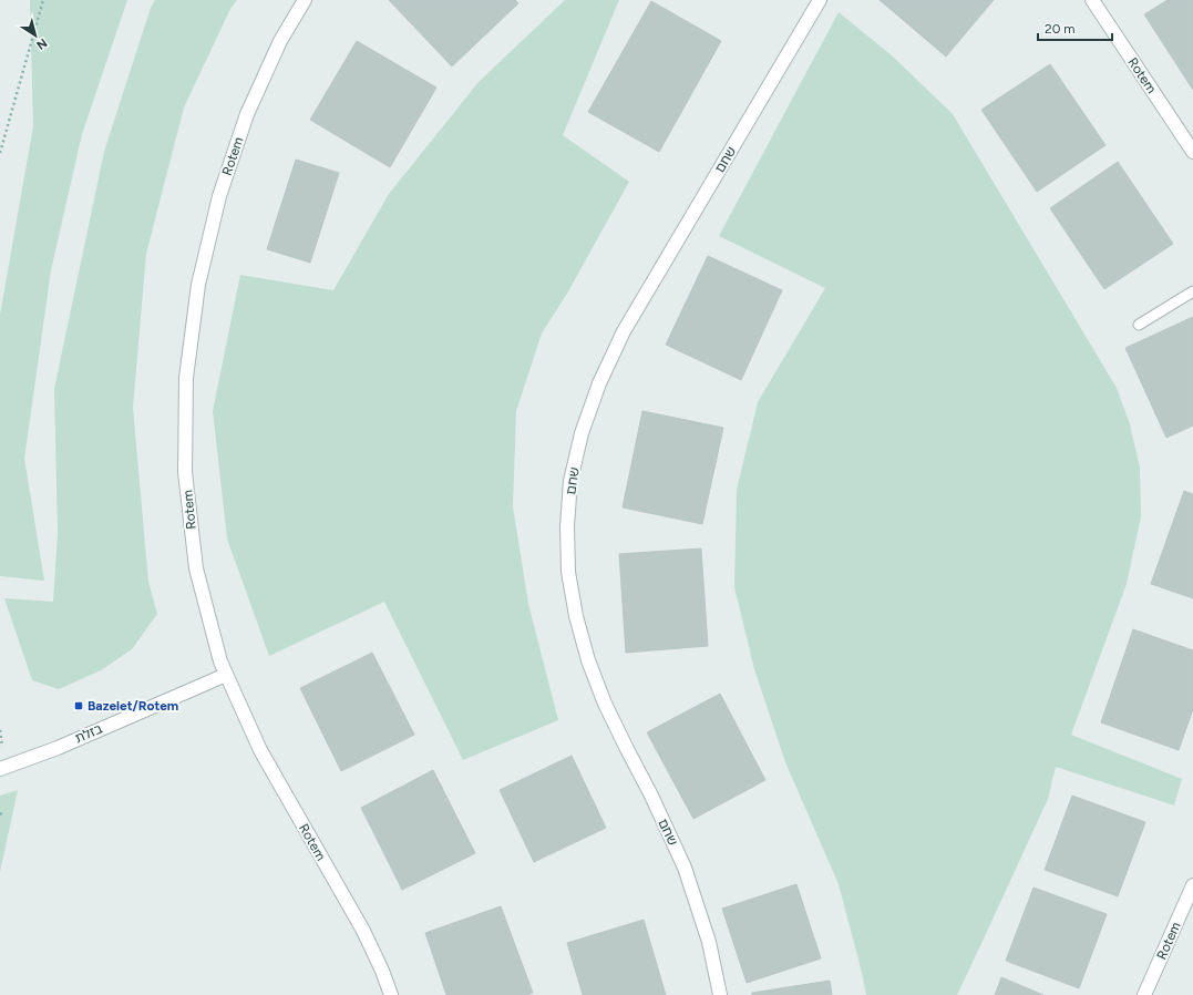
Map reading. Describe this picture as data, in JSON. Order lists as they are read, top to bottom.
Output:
{
  "streets": {
    "street": ["Rotem", "שחם", "בזלת"]
  },
  "crossings": [
    ["Rotem", "בזלת"]
  ],
  "places": {
    "transit": ["Bazelet/Rotem"]
  },
  "scale_bar": "20 m",
  "north": "bottom right"
}
